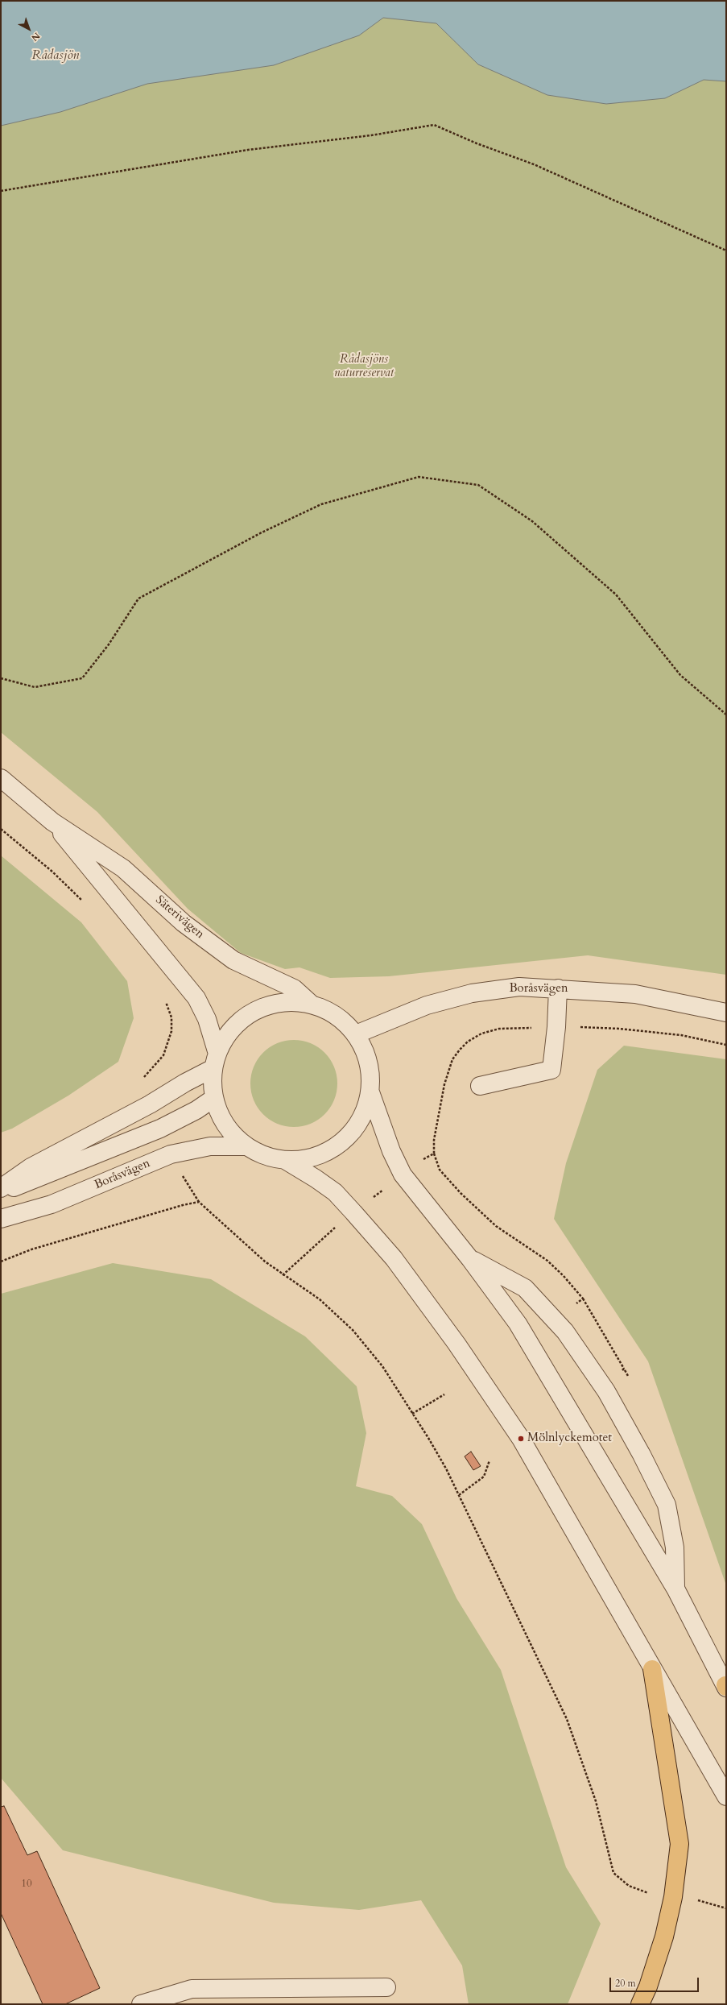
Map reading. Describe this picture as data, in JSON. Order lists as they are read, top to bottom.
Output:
{
  "streets": {
    "street": ["Säterivägen", "Boråsvägen"]
  },
  "water": ["Rådasjön"],
  "parks": ["Rådasjöns naturreservat"],
  "places": ["Mölnlyckemotet"],
  "house_numbers": ["10"],
  "scale_bar": "20 m",
  "north": "bottom right"
}
